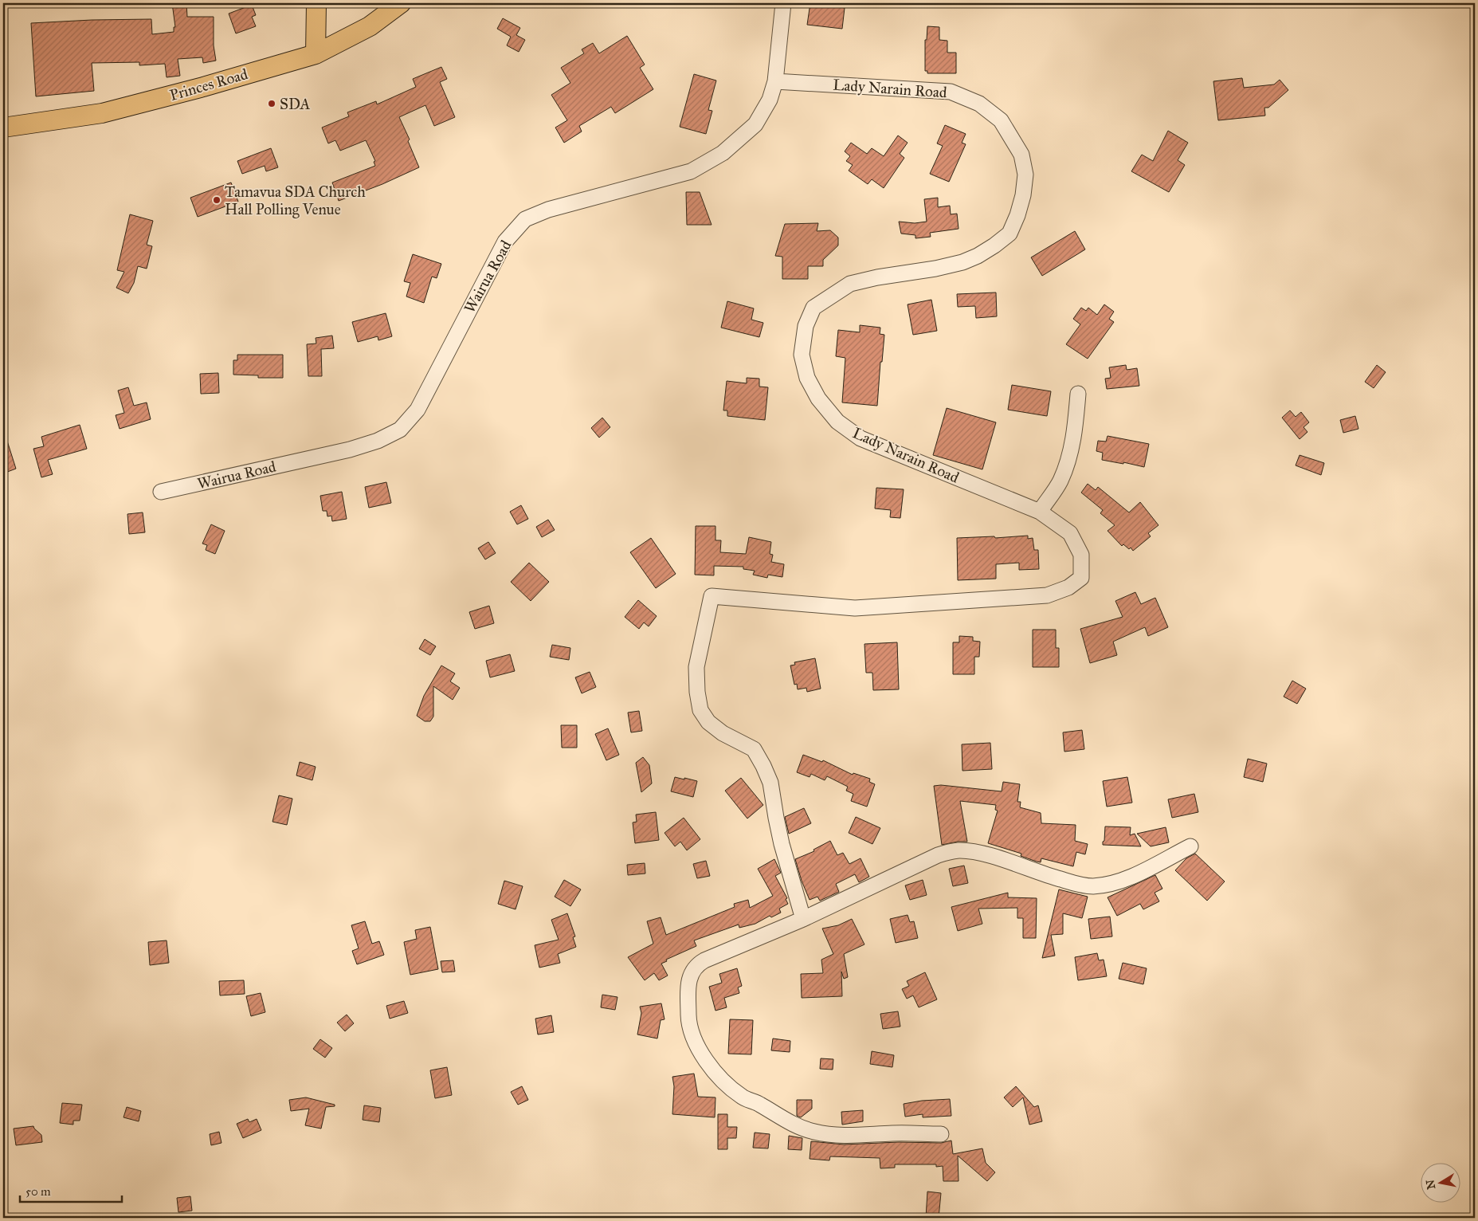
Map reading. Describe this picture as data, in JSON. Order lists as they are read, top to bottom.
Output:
{
  "streets": {
    "main road": ["Princes Road"],
    "street": ["Lady Narain Road", "Wairua Road"]
  },
  "crossings": [
    ["Lady Narain Road", "Wairua Road"]
  ],
  "places": ["SDA", "Tamavua SDA Church Hall Polling Venue"],
  "scale_bar": "50 m",
  "north": "left"
}
